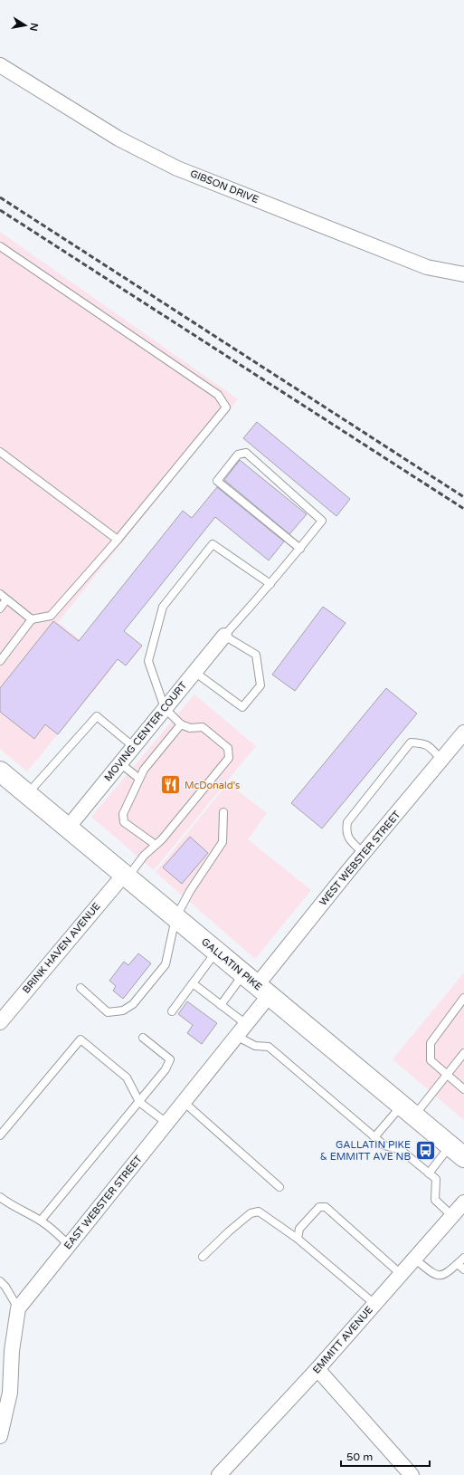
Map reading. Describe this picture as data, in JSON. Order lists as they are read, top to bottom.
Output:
{
  "streets": {
    "main road": ["GALLATIN PIKE"],
    "street": [
      "GIBSON DRIVE",
      "MOVING CENTER COURT",
      "WEST WEBSTER STREET",
      "BRINK HAVEN AVENUE",
      "EAST WEBSTER STREET",
      "EMMITT AVENUE"
    ]
  },
  "crossings": [
    ["MOVING CENTER COURT", "GALLATIN PIKE"],
    ["WEST WEBSTER STREET", "GALLATIN PIKE"],
    ["WEST WEBSTER STREET", "EAST WEBSTER STREET"],
    ["BRINK HAVEN AVENUE", "GALLATIN PIKE"],
    ["GALLATIN PIKE", "EAST WEBSTER STREET"]
  ],
  "places": {
    "restaurant": ["McDonald's"],
    "bus stop": ["GALLATIN PIKE & EMMITT AVE NB"]
  },
  "scale_bar": "50 m",
  "north": "right"
}
